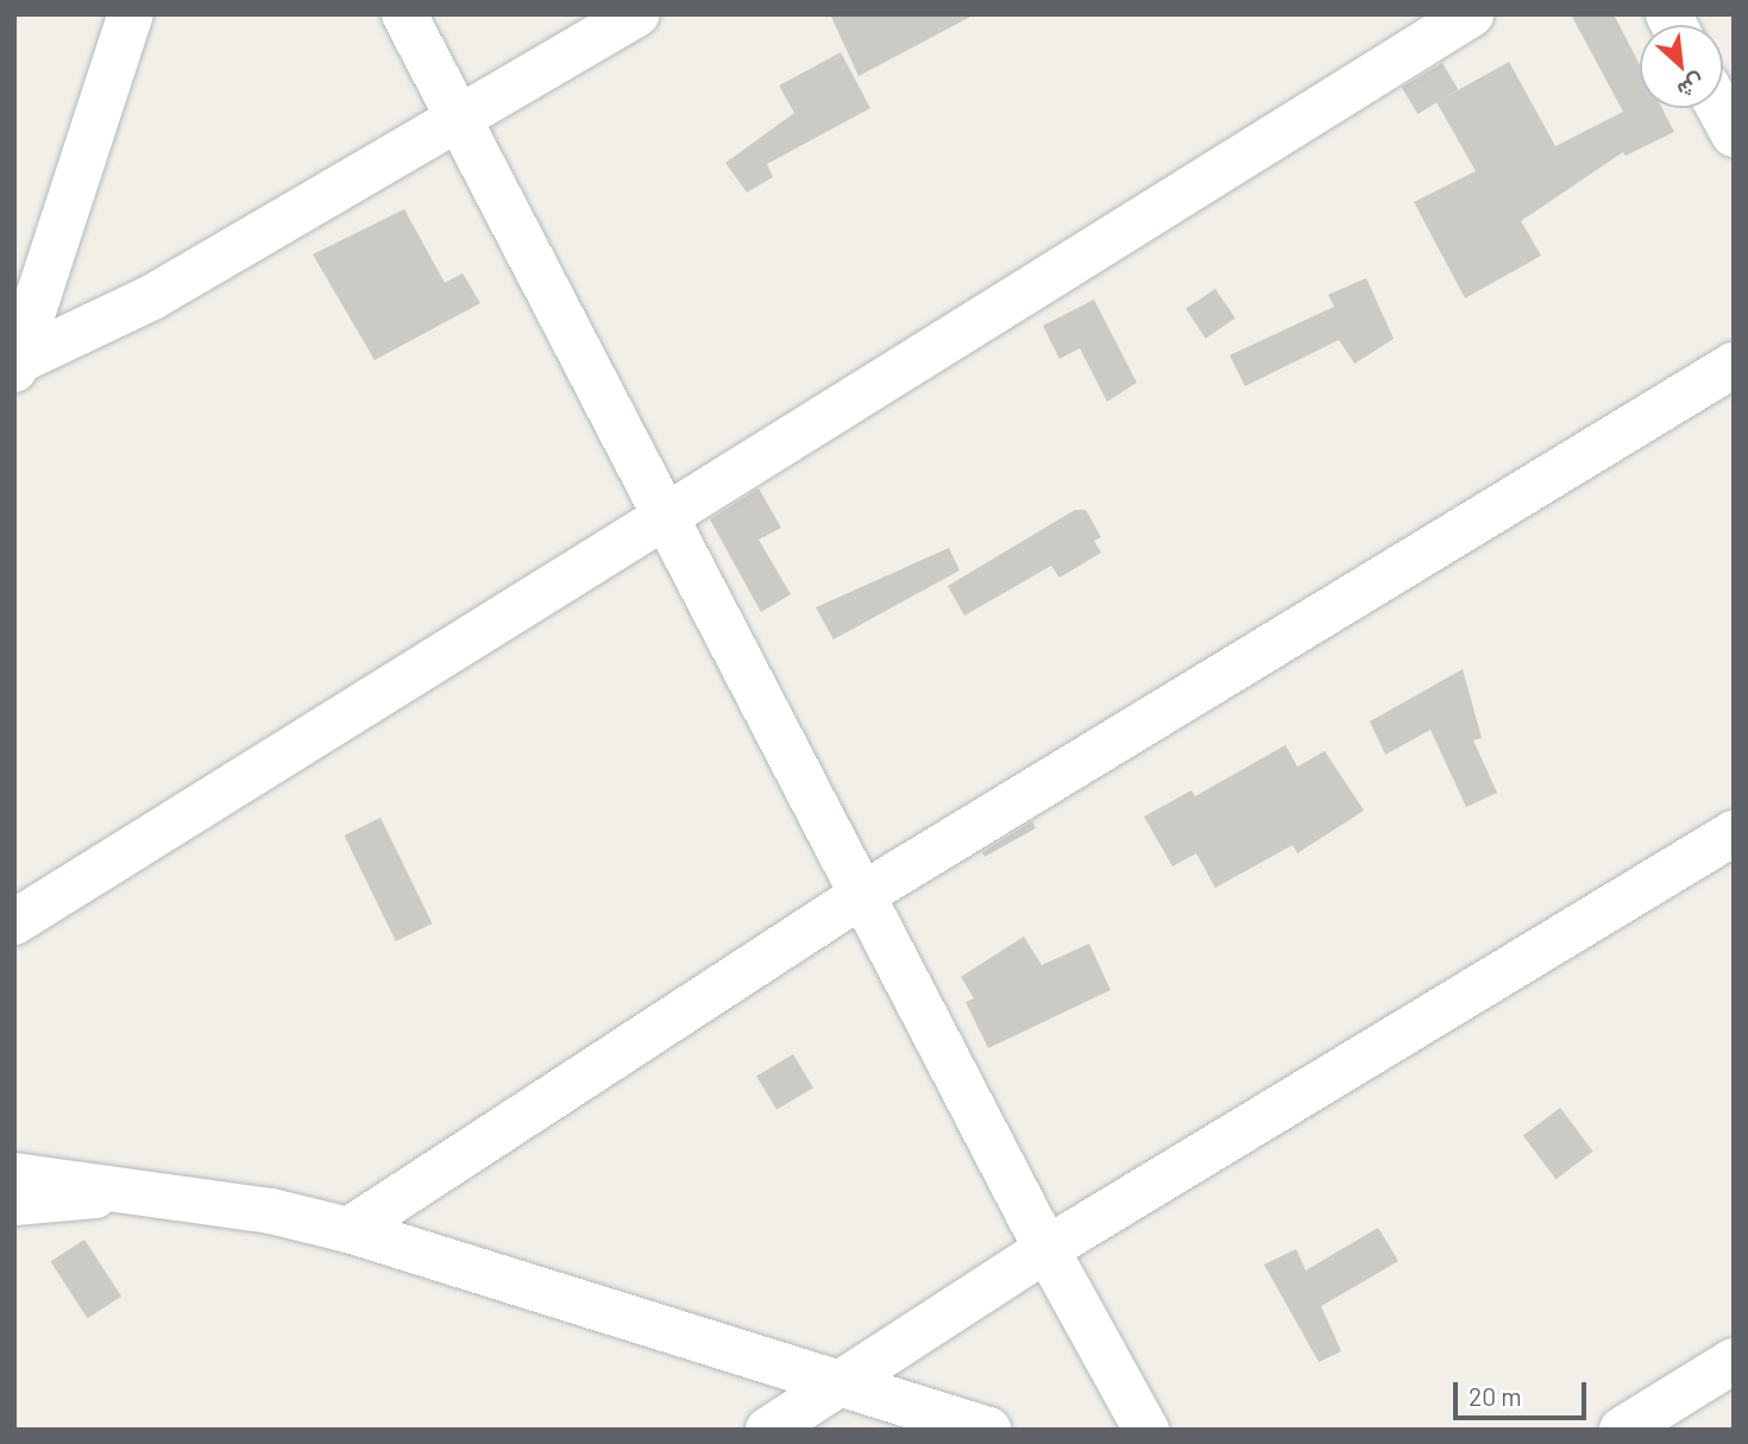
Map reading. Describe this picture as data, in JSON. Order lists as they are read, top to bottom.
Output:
{
  "scale_bar": "20 m",
  "north": "bottom right"
}
